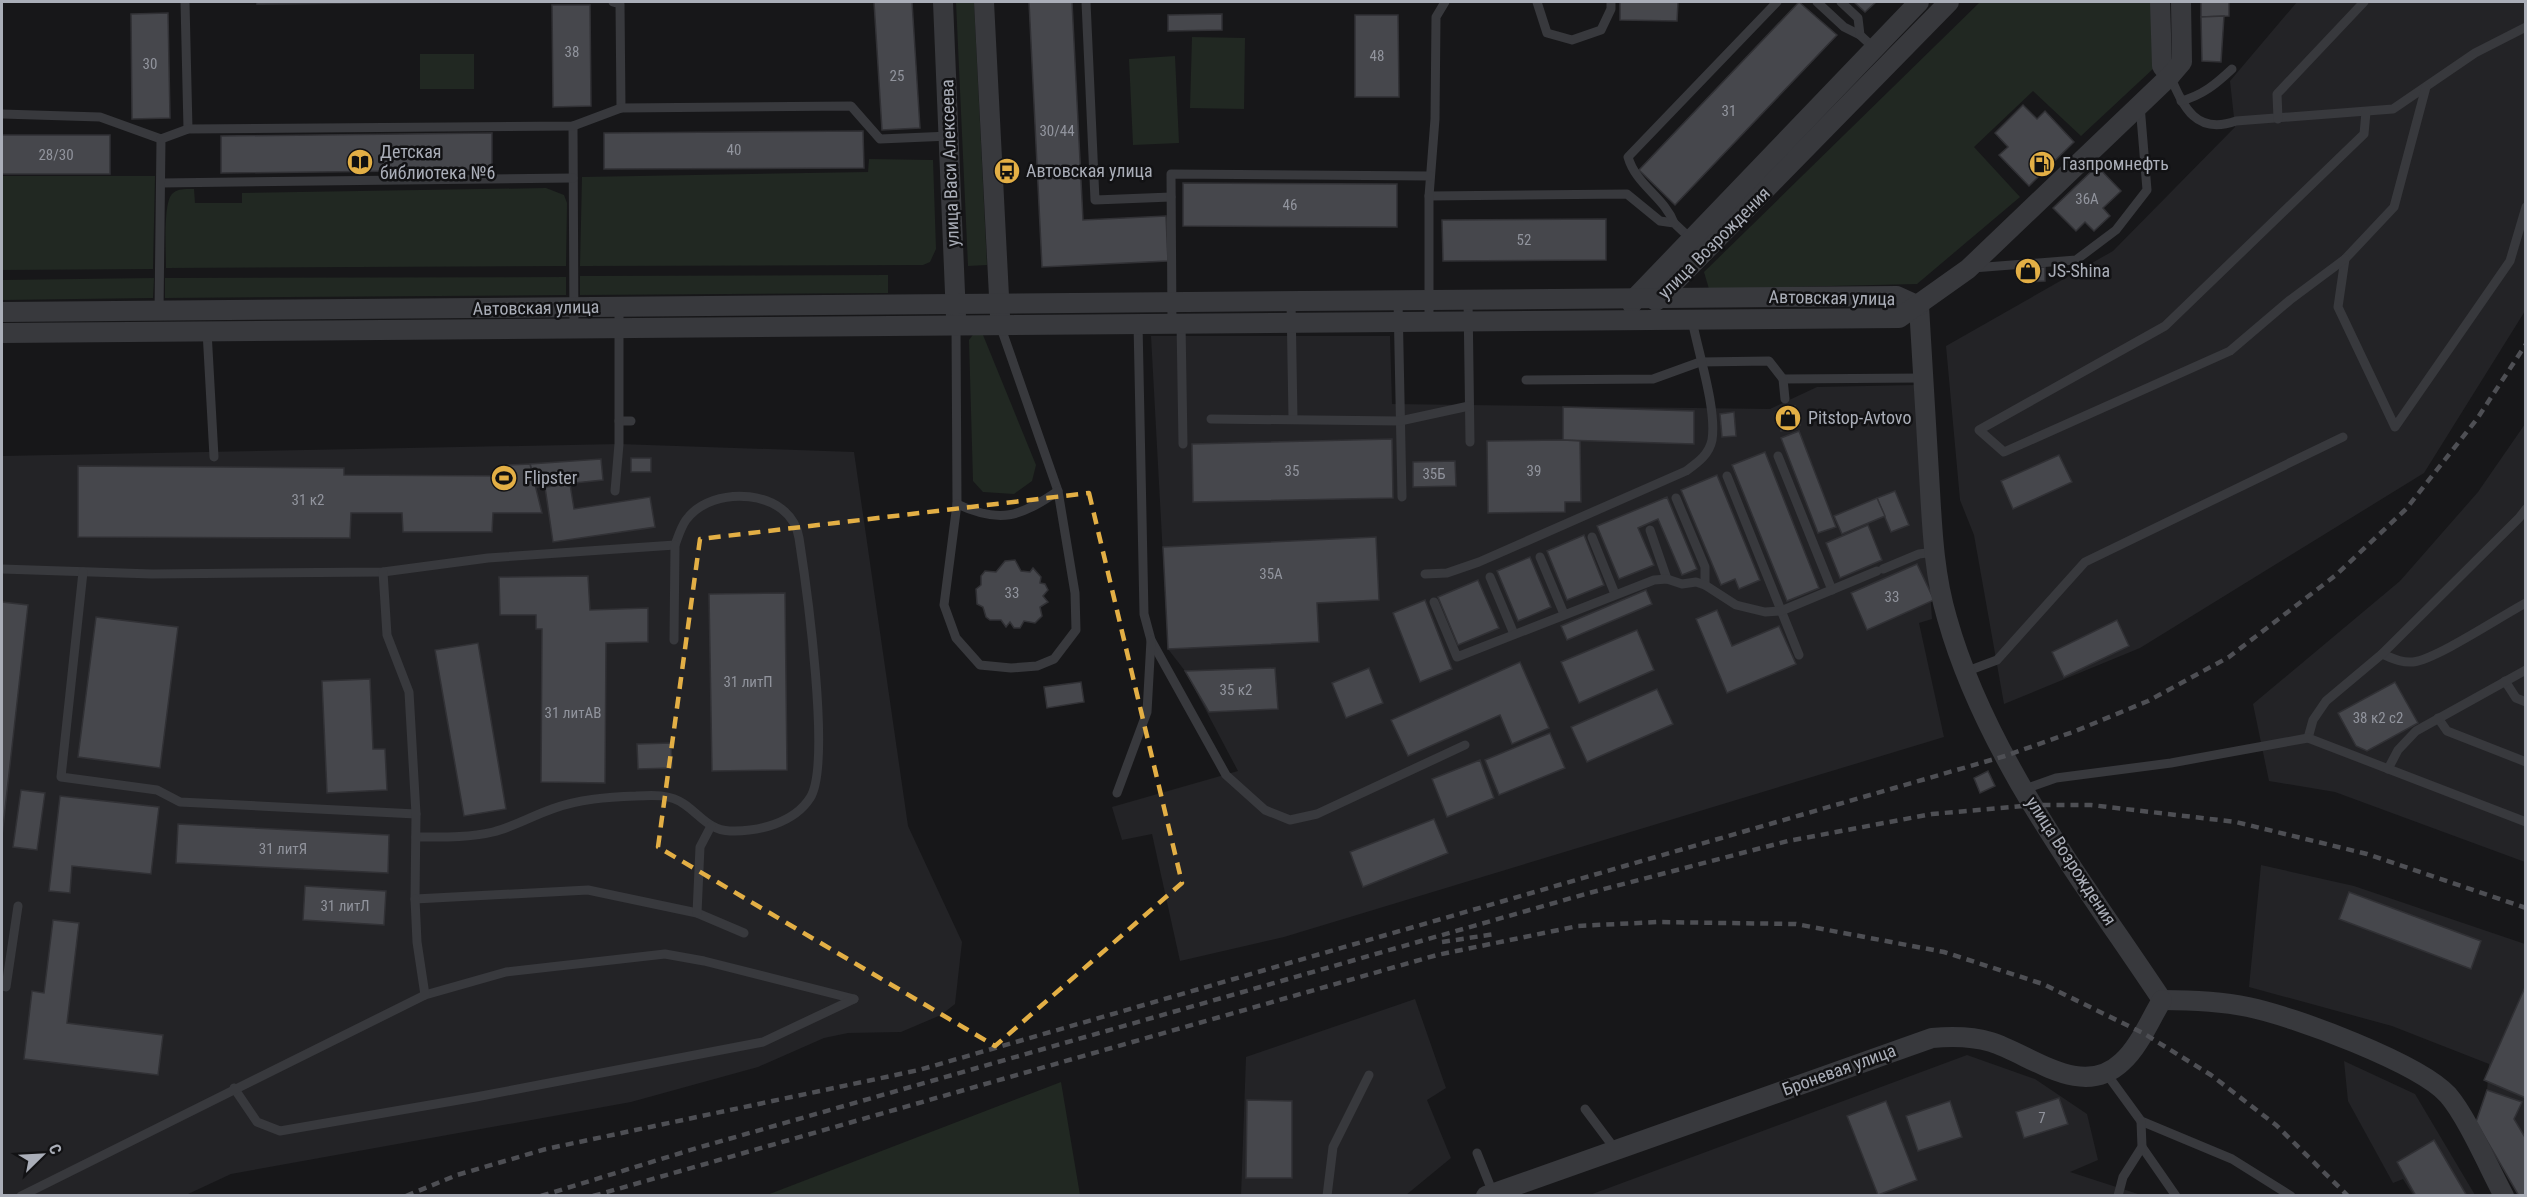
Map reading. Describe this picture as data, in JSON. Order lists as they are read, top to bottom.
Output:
{
  "streets": {
    "street": [
      "улица Васи Алексеева",
      "улица Возрождения",
      "Автовская улица",
      "Броневая улица"
    ]
  },
  "crossings": [
    ["улица Васи Алексеева", "Автовская улица"],
    ["улица Возрождения", "Автовская улица"]
  ],
  "places": {
    "library": ["Детская библиотека №6"],
    "fuel station": ["Газпромнефть"],
    "bus stop": ["Автовская улица"],
    "shop": ["JS-Shina", "Pitstop-Avtovo"],
    "sports": ["Flipster"]
  },
  "house_numbers": [
    "38",
    "48",
    "30",
    "25",
    "31",
    "30/44",
    "40",
    "28/30",
    "36А",
    "46",
    "52",
    "35",
    "39",
    "35Б",
    "31 к2",
    "35А",
    "33",
    "33",
    "31 литП",
    "35 к2",
    "31 литАВ",
    "38 к2 с2",
    "31 литЯ",
    "31 литЛ",
    "7"
  ],
  "north": "top right"
}
